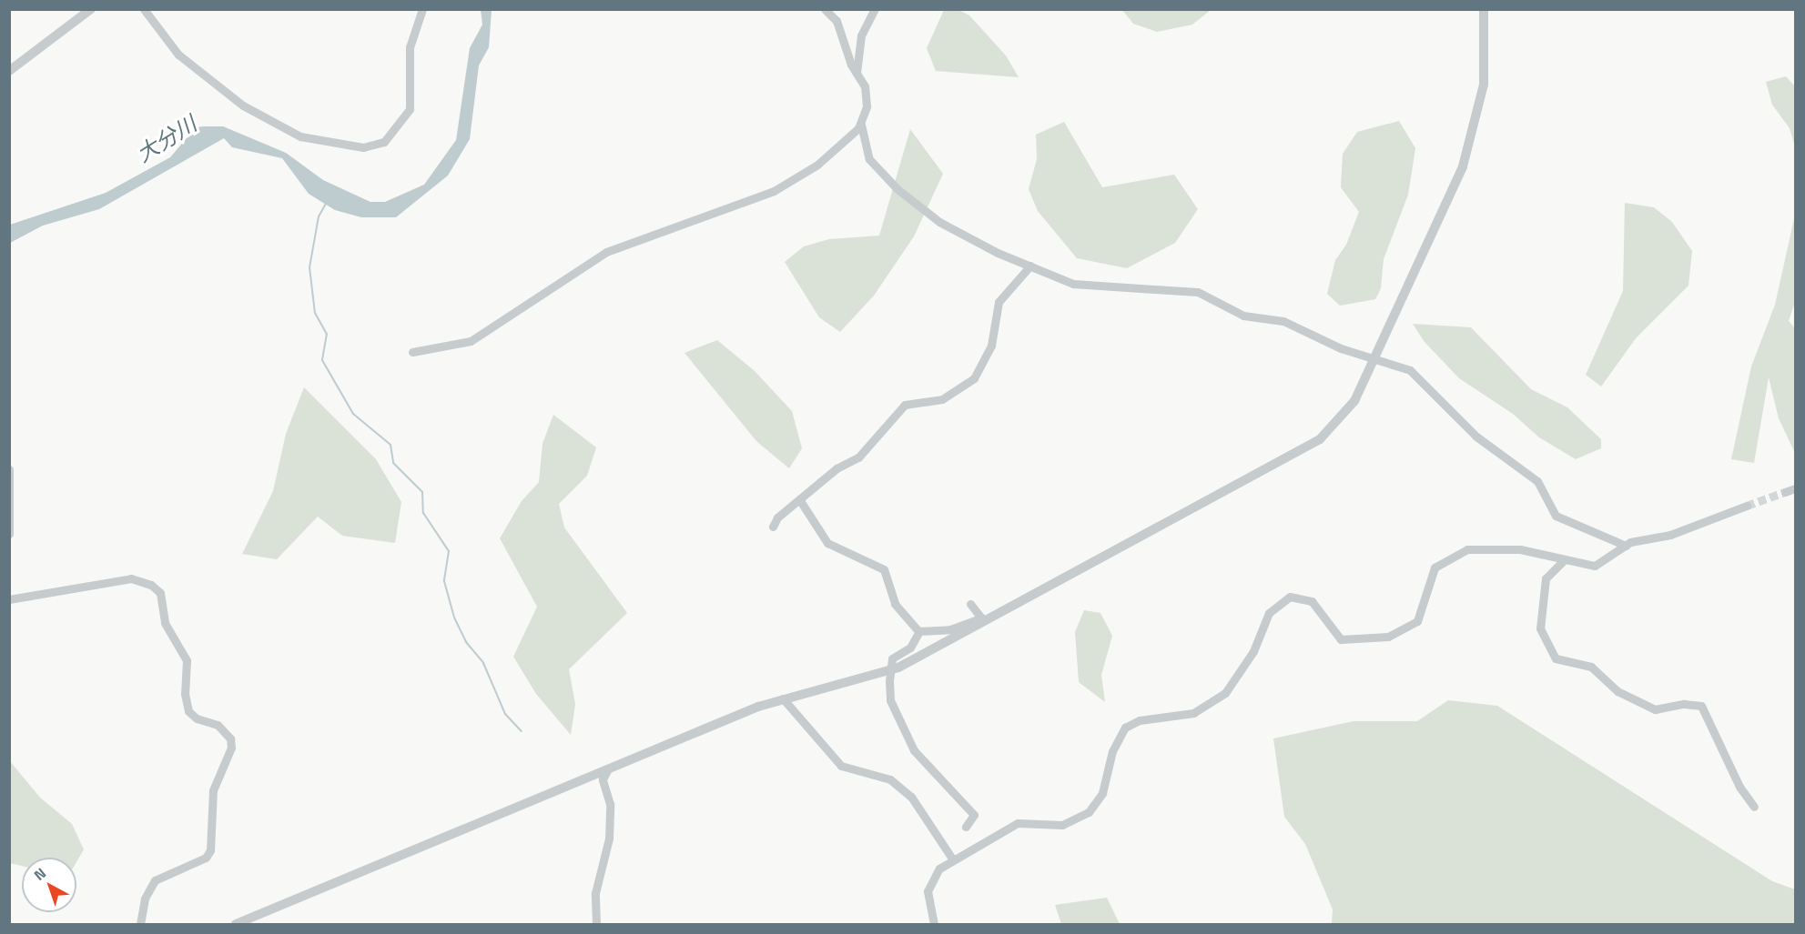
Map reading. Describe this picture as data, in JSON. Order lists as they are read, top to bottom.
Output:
{
  "water": ["大分川"],
  "north": "top left"
}
